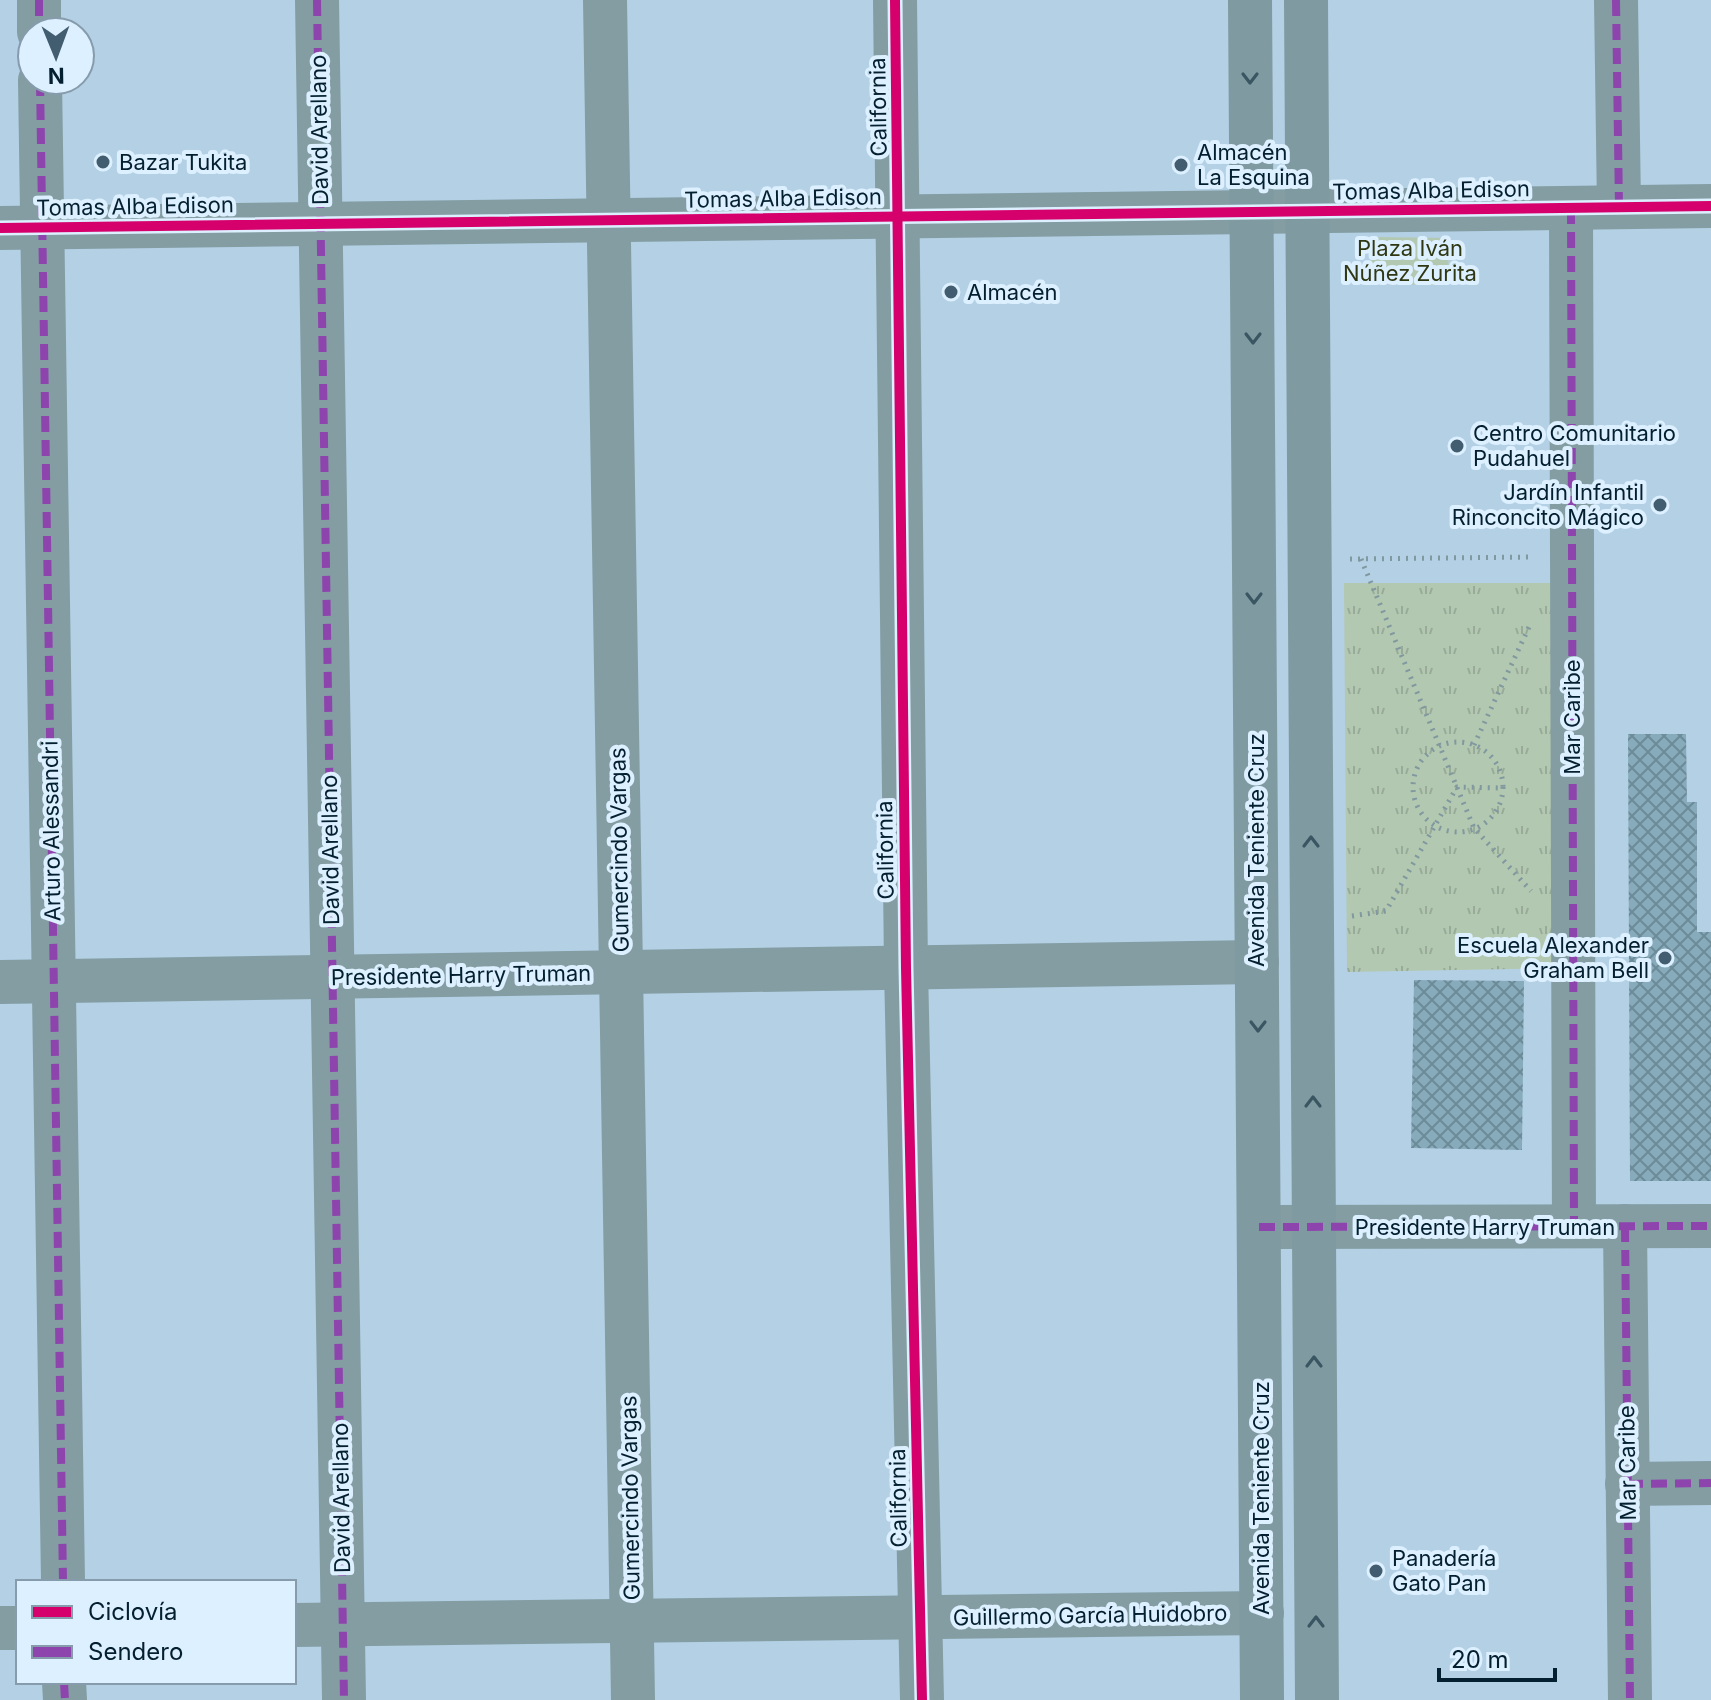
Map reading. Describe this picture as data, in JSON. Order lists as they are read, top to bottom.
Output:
{
  "streets": {
    "main road": ["Avenida Teniente Cruz"],
    "street": [
      "California",
      "David Arellano",
      "Tomas Alba Edison",
      "Mar Caribe",
      "Arturo Alessandri",
      "Gumercindo Vargas",
      "Presidente Harry Truman",
      "Guillermo García Huidobro"
    ]
  },
  "crossings": [
    ["California", "Tomas Alba Edison"],
    ["California", "Presidente Harry Truman"],
    ["California", "Guillermo García Huidobro"],
    ["David Arellano", "Tomas Alba Edison"],
    ["David Arellano", "Presidente Harry Truman"],
    ["David Arellano", "Guillermo García Huidobro"],
    ["Tomas Alba Edison", "Mar Caribe"],
    ["Tomas Alba Edison", "Arturo Alessandri"],
    ["Tomas Alba Edison", "Gumercindo Vargas"],
    ["Tomas Alba Edison", "Avenida Teniente Cruz"],
    ["Mar Caribe", "Presidente Harry Truman"],
    ["Arturo Alessandri", "Presidente Harry Truman"],
    ["Gumercindo Vargas", "Presidente Harry Truman"],
    ["Gumercindo Vargas", "Guillermo García Huidobro"],
    ["Avenida Teniente Cruz", "Presidente Harry Truman"],
    ["Avenida Teniente Cruz", "Guillermo García Huidobro"]
  ],
  "parks": ["Plaza Iván Núñez Zurita"],
  "places": [
    "Bazar Tukita",
    "Almacén La Esquina",
    "Almacén",
    "Centro Comunitario Pudahuel",
    "Jardín Infantil Rinconcito Mágico",
    "Escuela Alexander Graham Bell",
    "Panadería Gato Pan"
  ],
  "legend": ["Ciclovía", "Sendero"],
  "scale_bar": "20 m",
  "north": "bottom"
}
